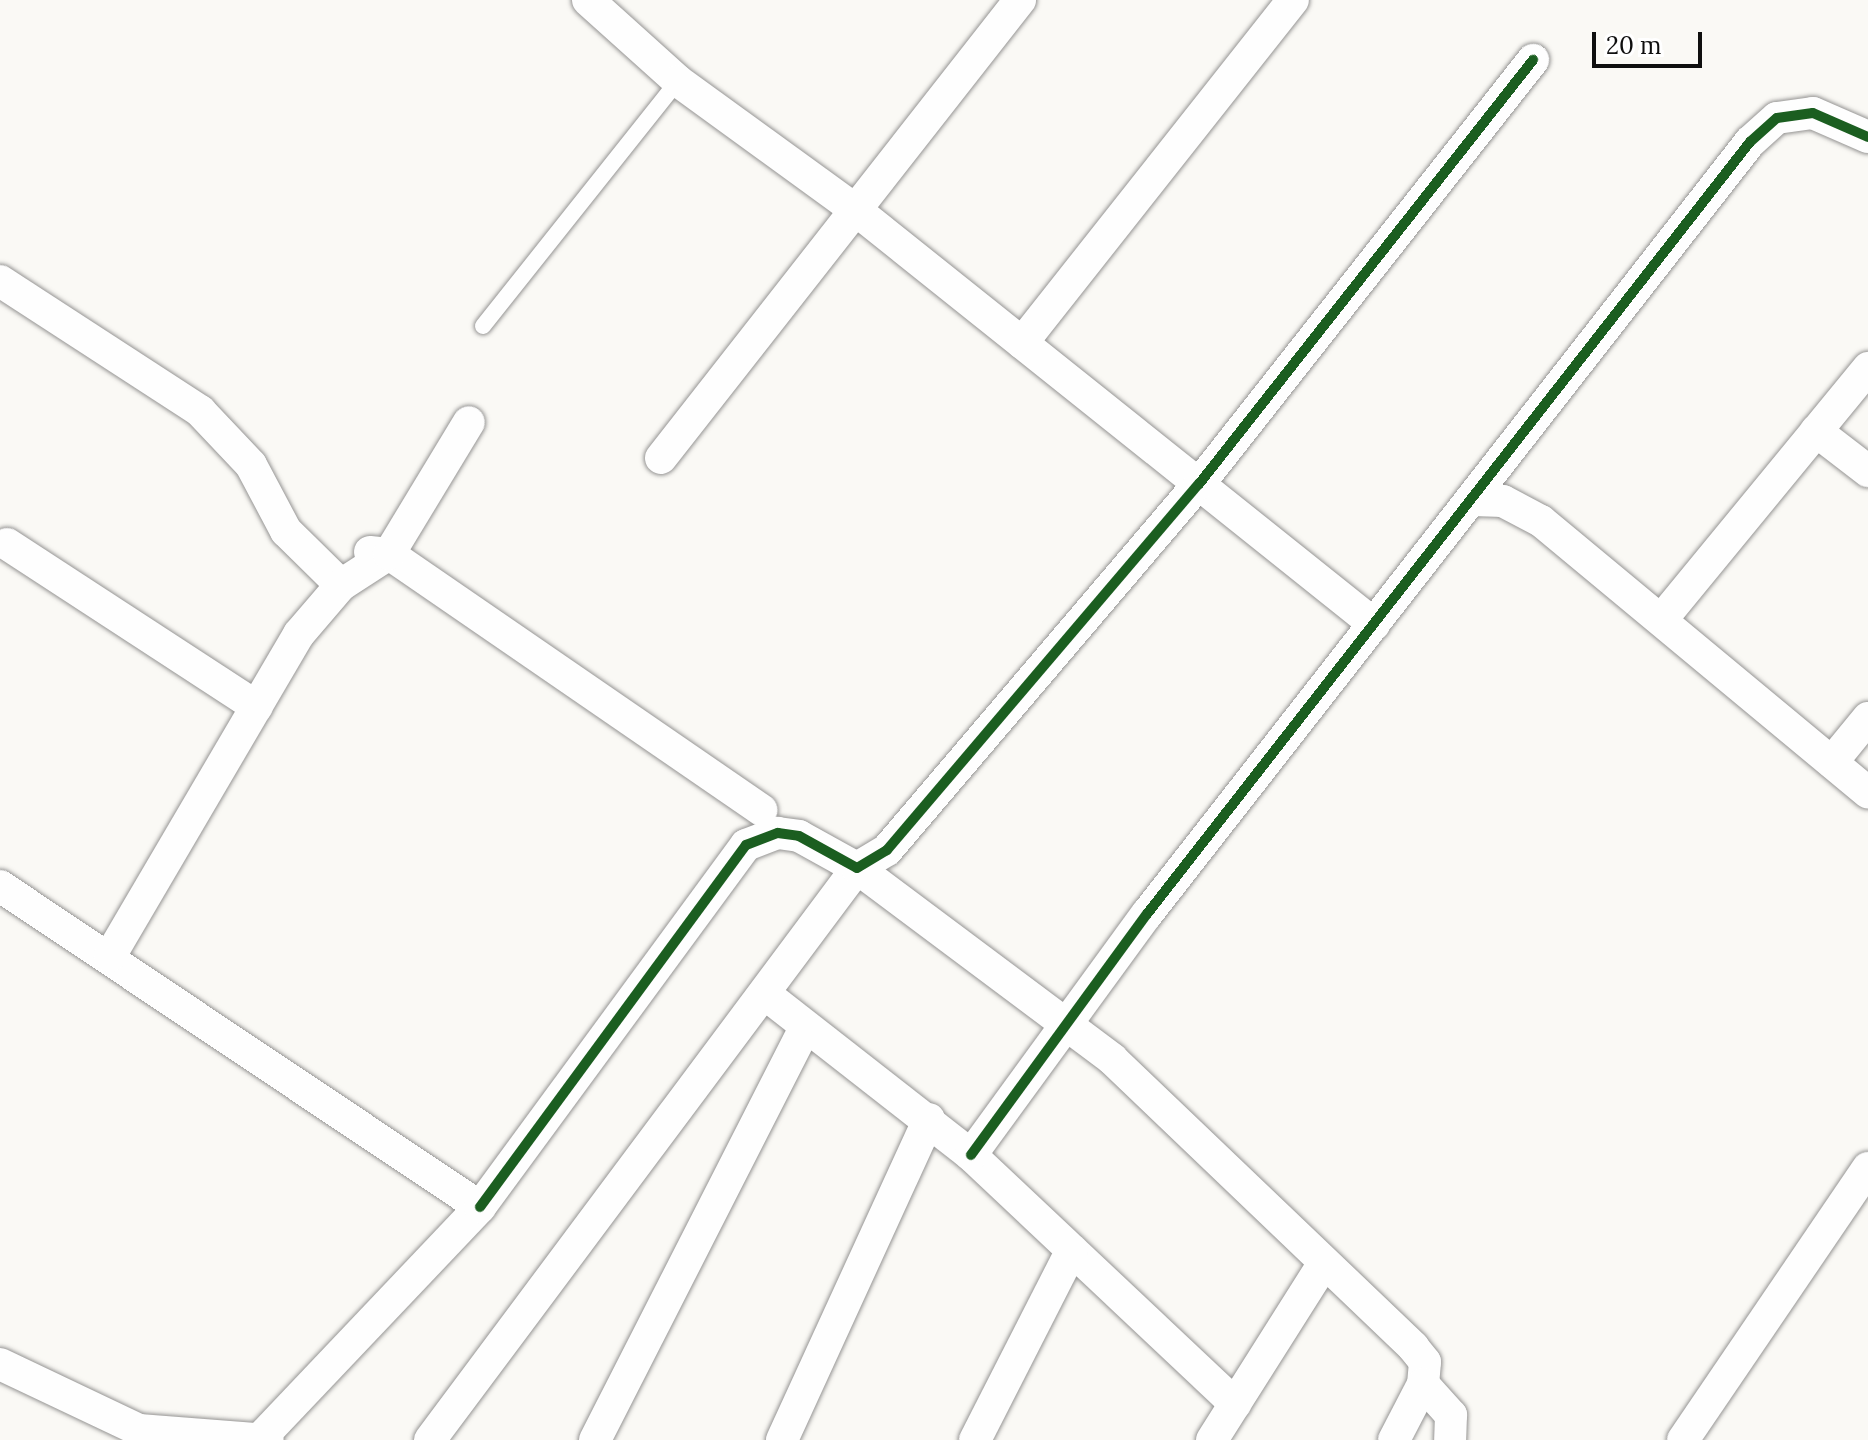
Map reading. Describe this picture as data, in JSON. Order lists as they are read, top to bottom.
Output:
{
  "scale_bar": "20 m"
}
